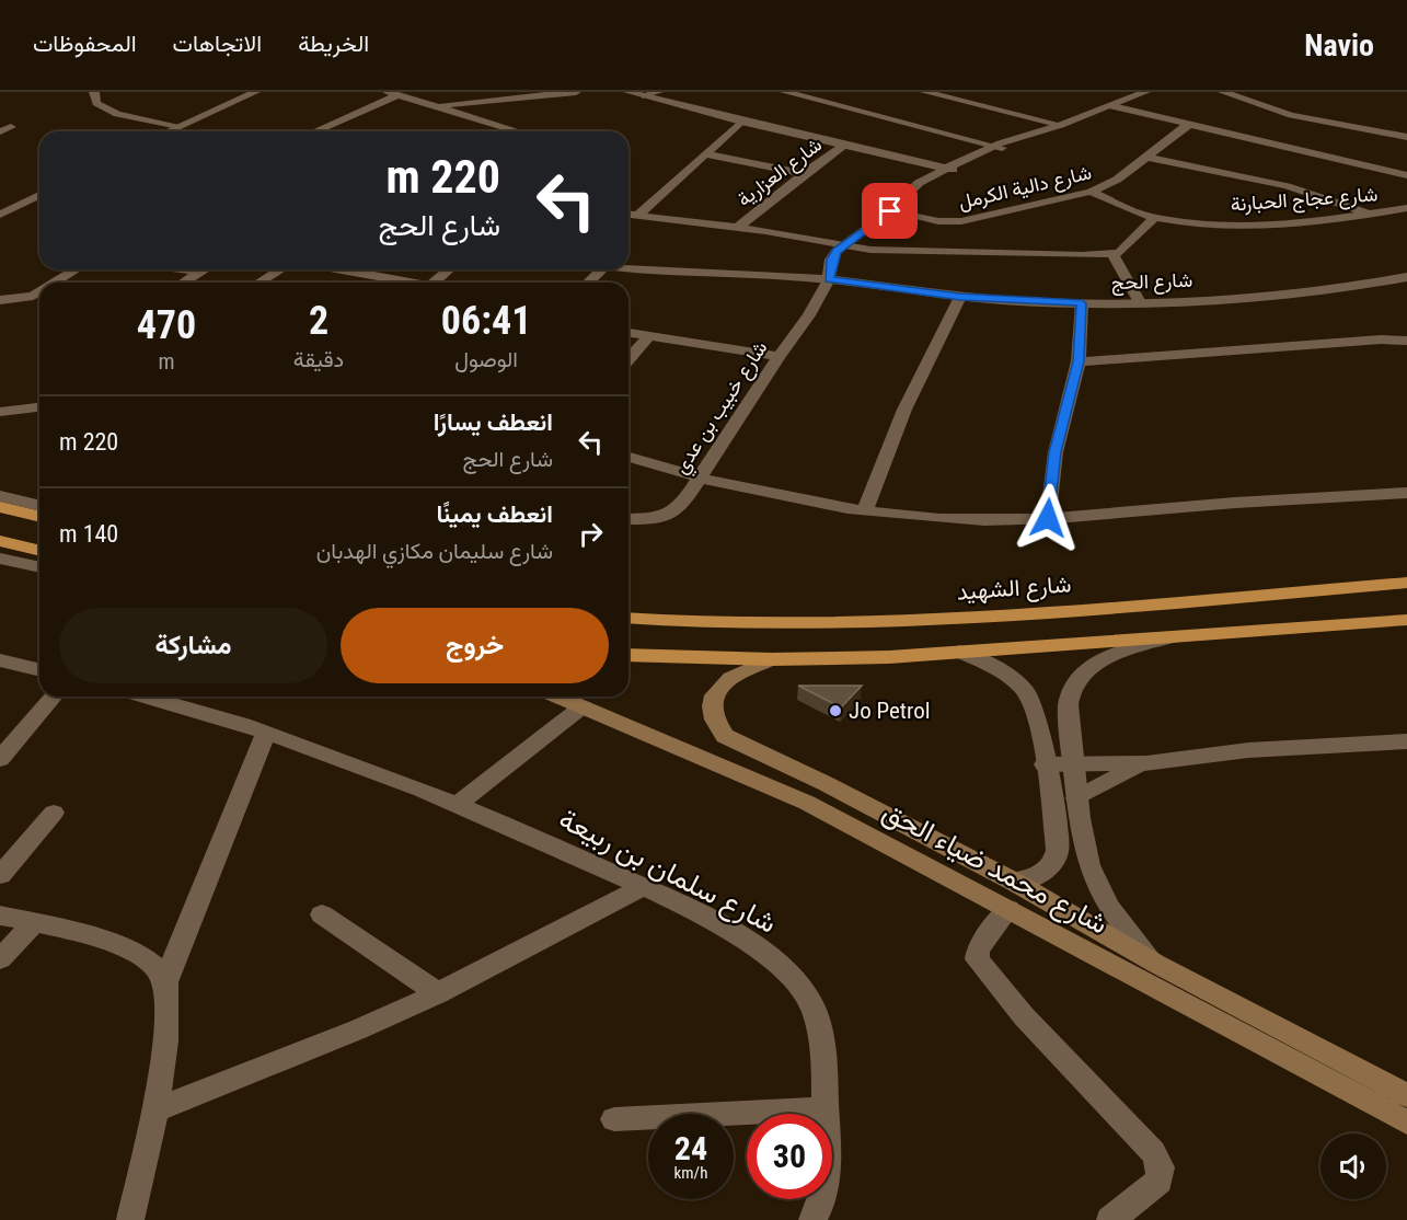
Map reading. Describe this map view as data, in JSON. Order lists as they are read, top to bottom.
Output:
{
  "streets": {
    "highway": ["شارع الشهيد"],
    "main road": ["شارع محمد ضياء الحق"],
    "street": [
      "شارع العزارية",
      "شارع دالية الكرمل",
      "شارع عجاج الحبارنة",
      "شارع الحج",
      "شارع خبيب بن عدي",
      "شارع سلمان بن ربيعة"
    ]
  },
  "crossings": [
    ["شارع دالية الكرمل", "شارع عجاج الحبارنة"],
    ["شارع الحج", "شارع خبيب بن عدي"]
  ],
  "places": ["Jo Petrol"],
  "page": {
    "header": "Navio",
    "nav": ["الخريطة", "الاتجاهات", "المحفوظات"],
    "turn": ["220 m", "شارع الحج"],
    "eta": [
      "06:41",
      "الوصول",
      "2",
      "دقيقة",
      "470",
      "m"
    ],
    "list": [
      {
        "name": "انعطف يسارًا",
        "note": "شارع الحج",
        "value": "220 m"
      },
      {
        "name": "انعطف يمينًا",
        "note": "شارع سليمان مكازي الهدبان",
        "value": "140 m"
      }
    ],
    "buttons": ["خروج", "مشاركة"],
    "speed": "24 km/h",
    "limit": "30"
  }
}
